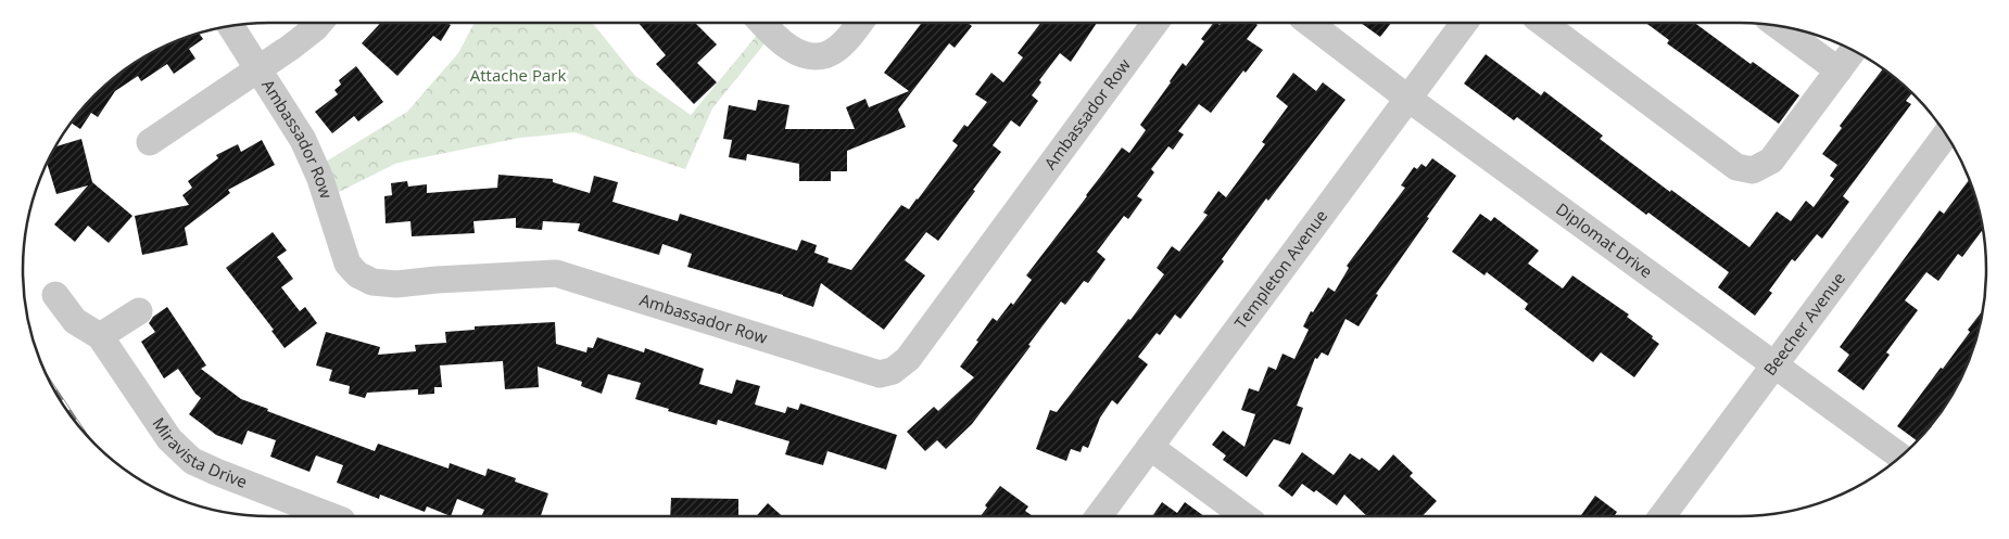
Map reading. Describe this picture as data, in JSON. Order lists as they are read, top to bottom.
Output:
{
  "streets": {
    "street": [
      "Ambassador Row",
      "Diplomat Drive",
      "Templeton Avenue",
      "Beecher Avenue",
      "Miravista Drive"
    ]
  },
  "crossings": [
    ["Diplomat Drive", "Templeton Avenue"],
    ["Diplomat Drive", "Beecher Avenue"]
  ],
  "parks": ["Attache Park"]
}
